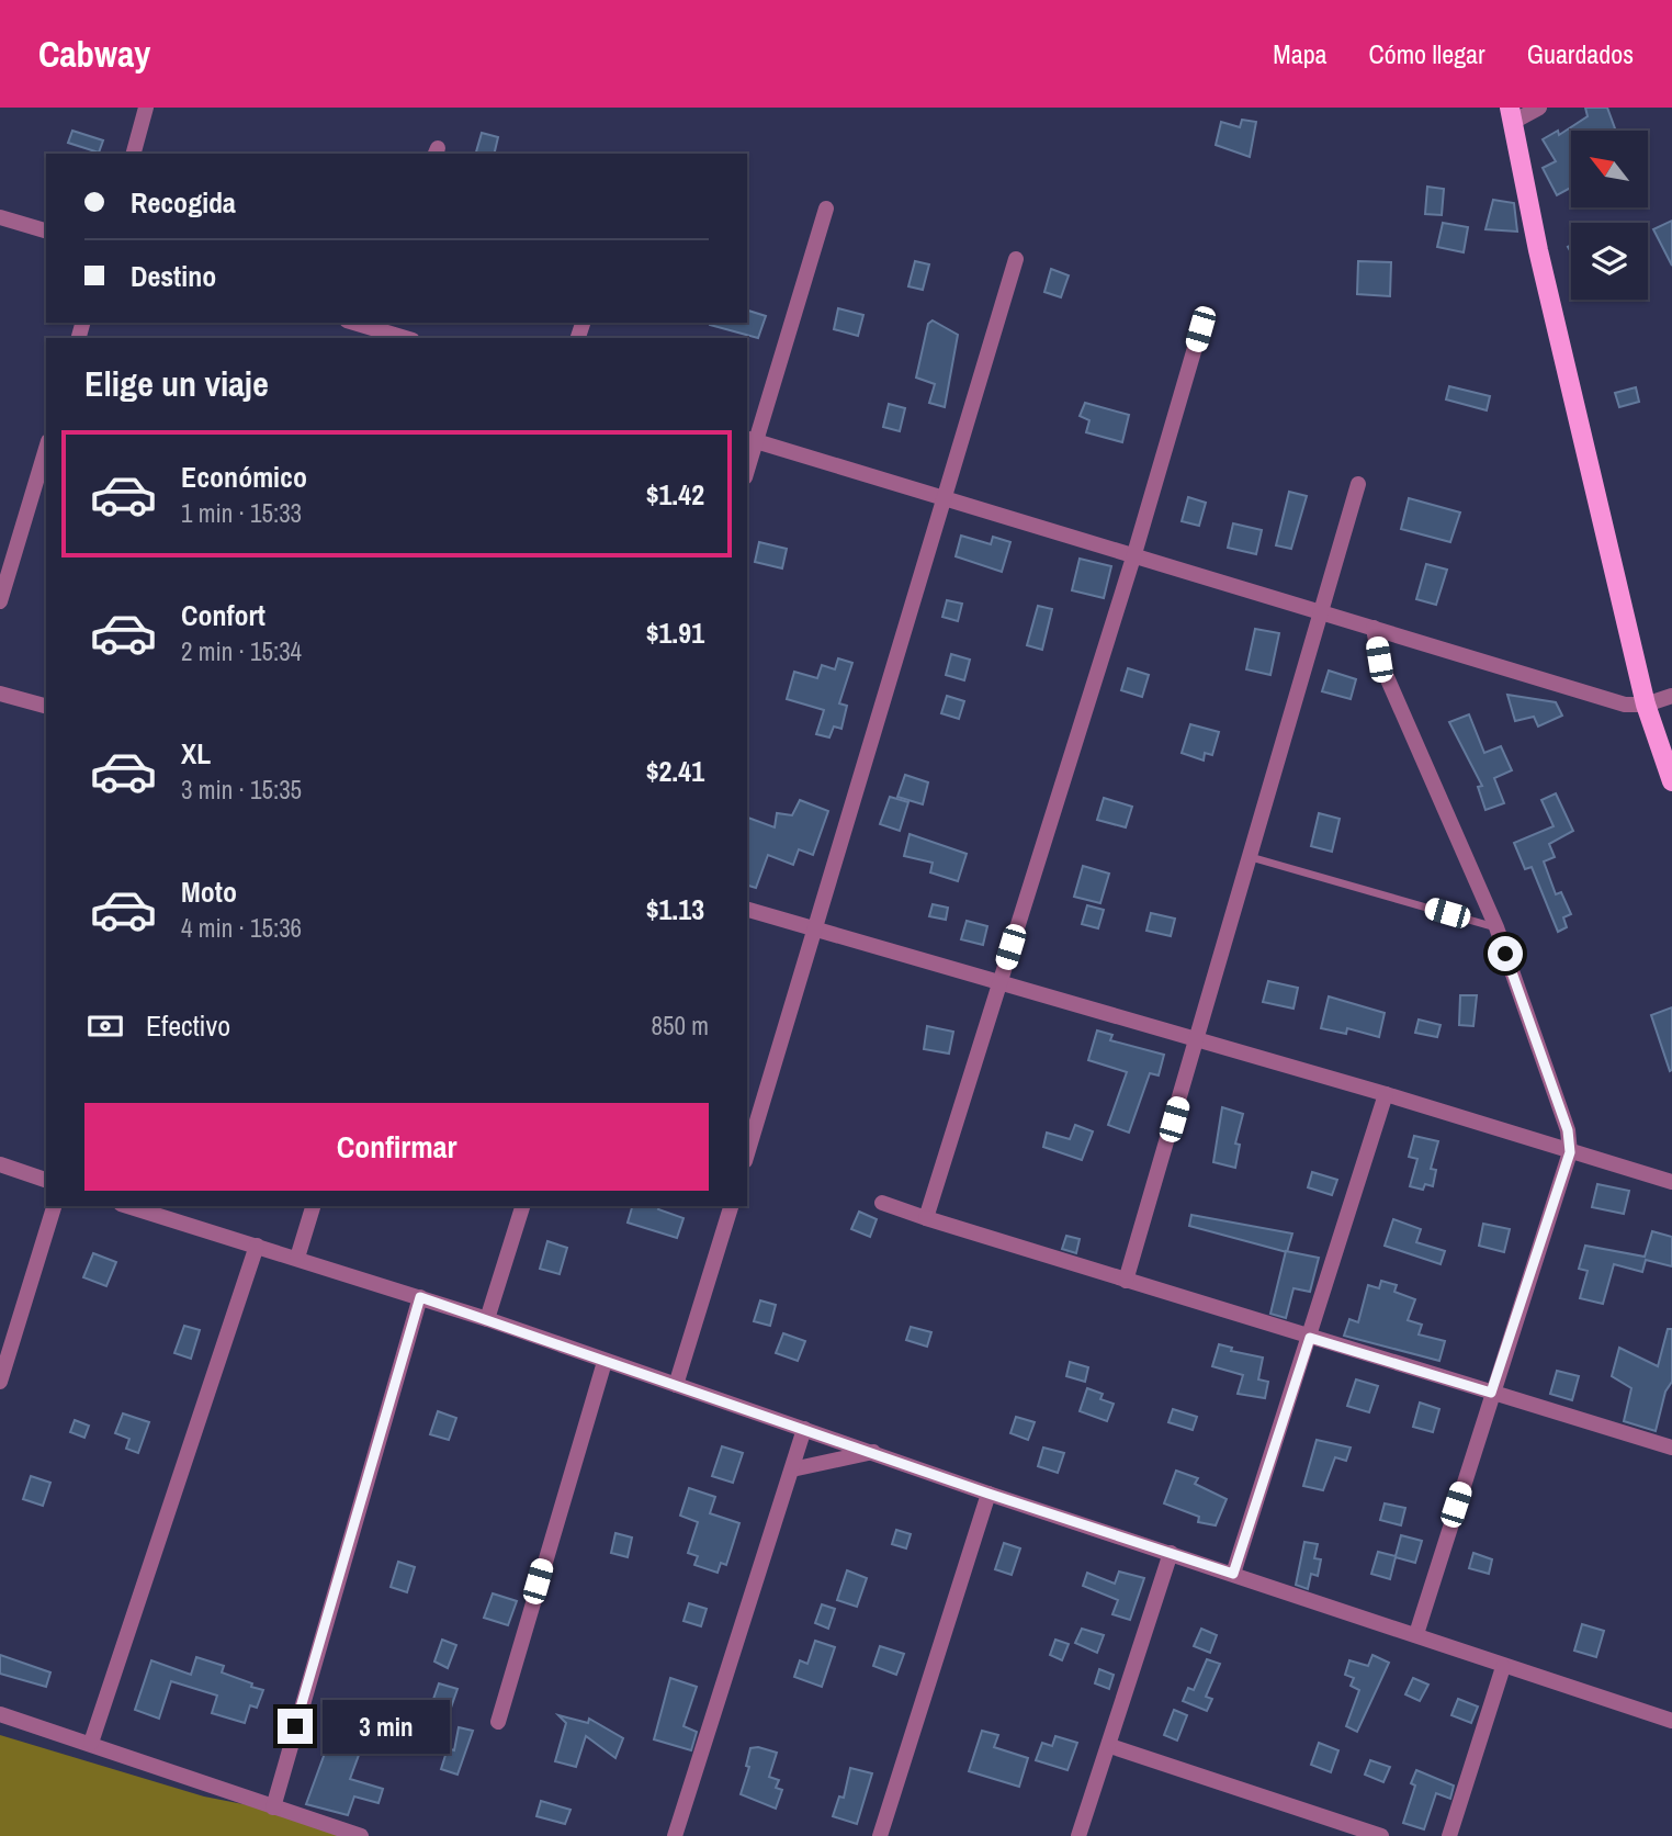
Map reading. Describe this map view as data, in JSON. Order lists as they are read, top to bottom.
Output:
{
  "north": "top left",
  "page": {
    "header": "Cabway",
    "nav": ["Mapa", "Cómo llegar", "Guardados"],
    "banner": ["Recogida", "Destino"],
    "heading": "Elige un viaje",
    "list": [
      {
        "name": "Económico",
        "note": "1 min · 15:33",
        "value": "$1.42"
      },
      {
        "name": "Confort",
        "note": "2 min · 15:34",
        "value": "$1.91"
      },
      {
        "name": "XL",
        "note": "3 min · 15:35",
        "value": "$2.41"
      },
      {
        "name": "Moto",
        "note": "4 min · 15:36",
        "value": "$1.13"
      }
    ],
    "pay": ["Efectivo", "850 m"],
    "buttons": "Confirmar",
    "bubble": "3 min"
  }
}
